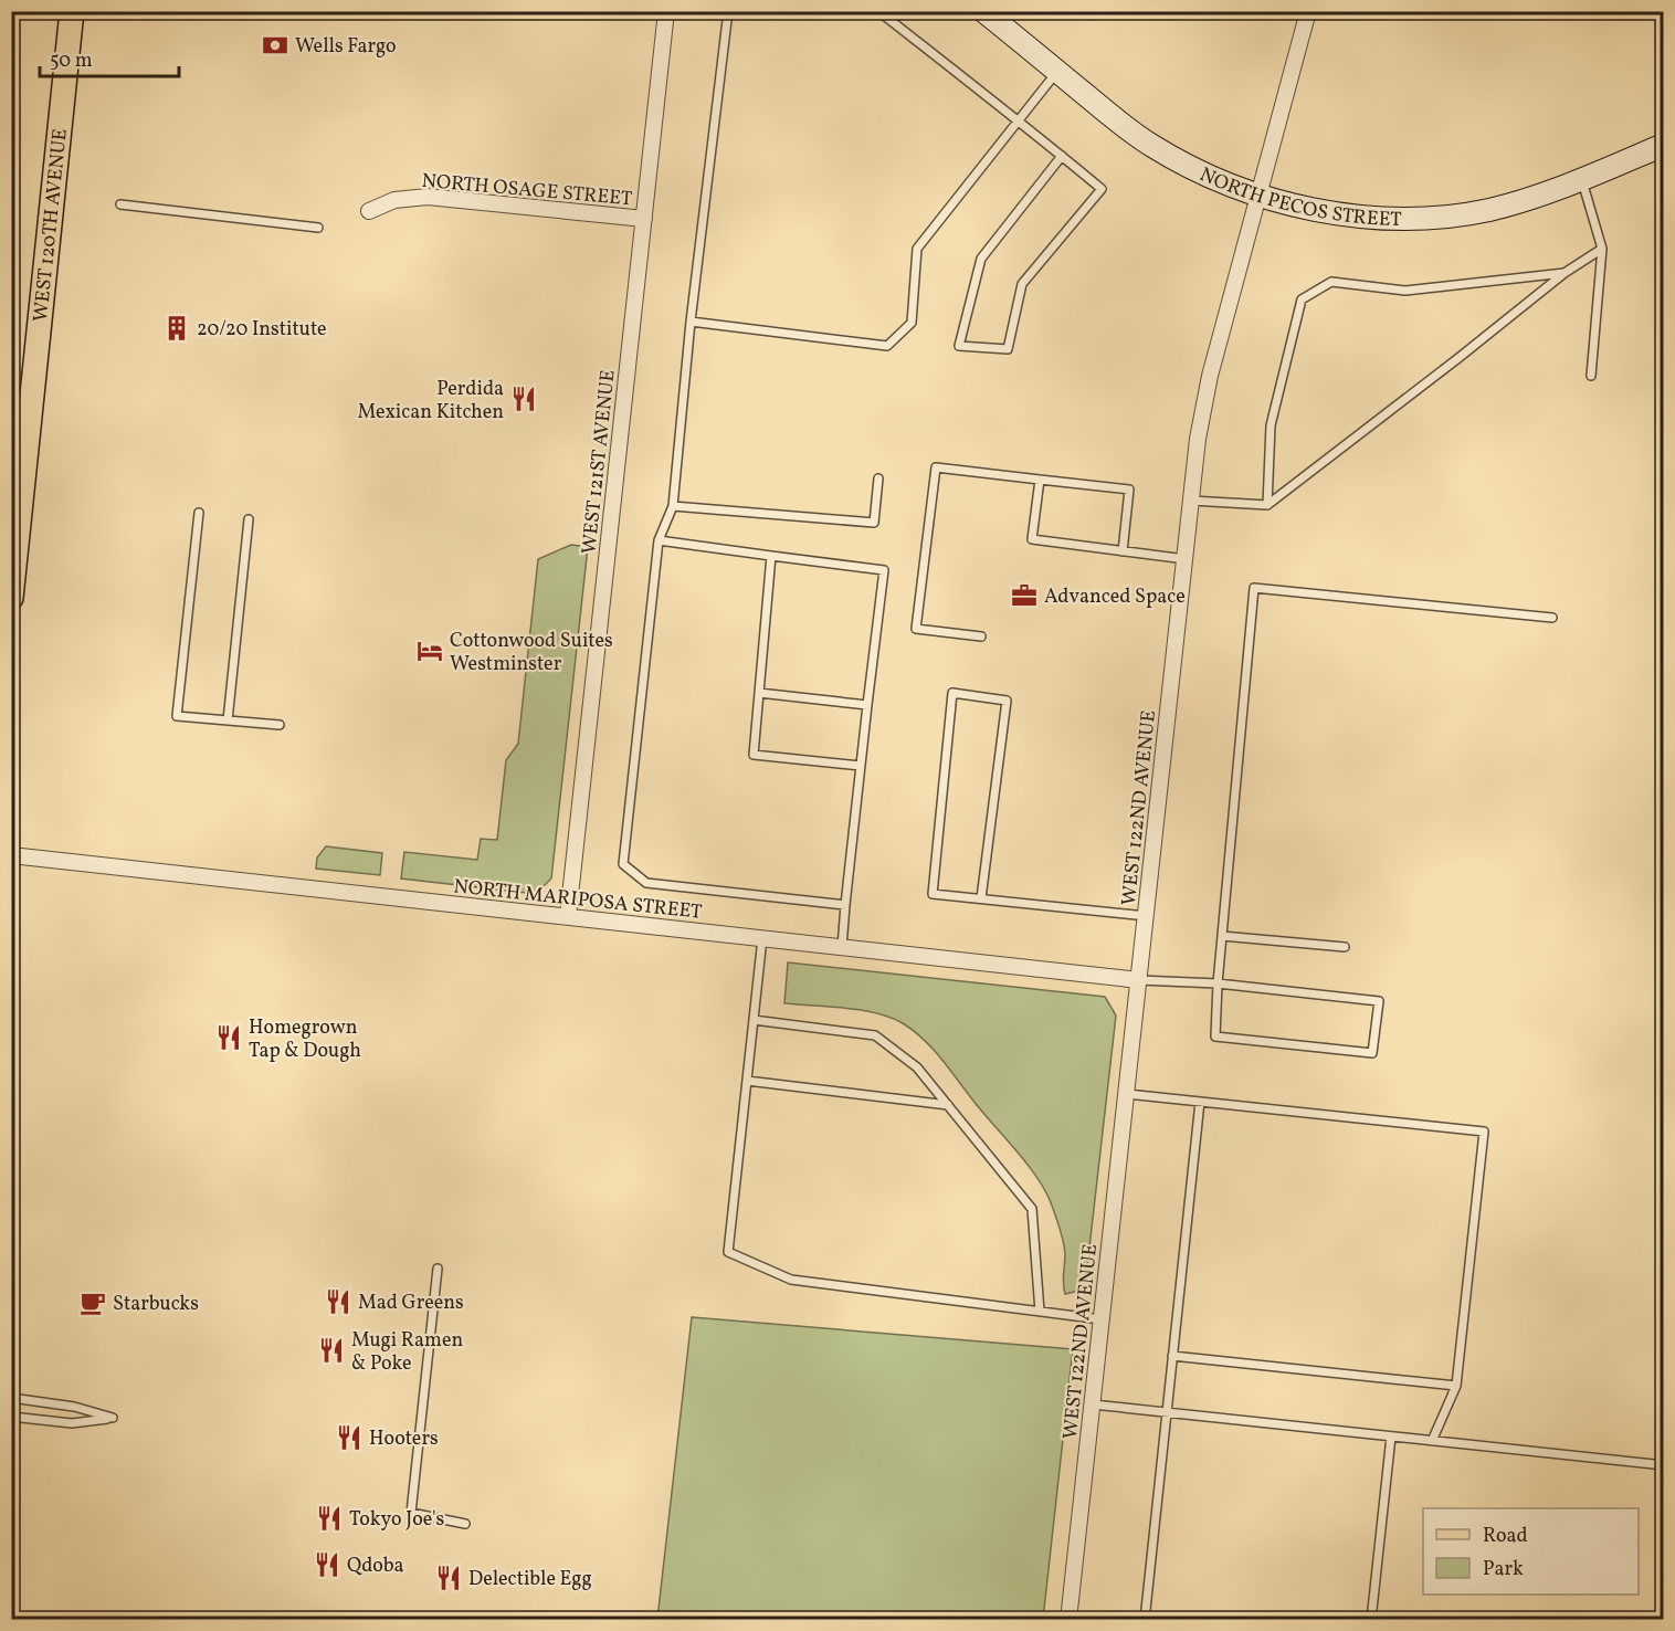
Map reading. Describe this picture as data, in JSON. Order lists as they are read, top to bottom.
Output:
{
  "streets": {
    "main road": ["WEST 120TH AVENUE"],
    "street": [
      "NORTH OSAGE STREET",
      "NORTH PECOS STREET",
      "WEST 121ST AVENUE",
      "WEST 122ND AVENUE",
      "NORTH MARIPOSA STREET"
    ]
  },
  "crossings": [
    ["NORTH OSAGE STREET", "WEST 121ST AVENUE"],
    ["NORTH PECOS STREET", "WEST 122ND AVENUE"],
    ["WEST 121ST AVENUE", "NORTH MARIPOSA STREET"],
    ["WEST 122ND AVENUE", "NORTH MARIPOSA STREET"]
  ],
  "places": {
    "bank": ["Wells Fargo"],
    "building": ["20/20 Institute"],
    "restaurant": [
      "Perdida Mexican Kitchen",
      "Homegrown Tap & Dough",
      "Mad Greens",
      "Mugi Ramen & Poke",
      "Hooters",
      "Tokyo Joe's",
      "Qdoba",
      "Delectible Egg"
    ],
    "office": ["Advanced Space"],
    "hotel": ["Cottonwood Suites Westminster"],
    "cafe": ["Starbucks"]
  },
  "legend": ["Road", "Park"],
  "scale_bar": "50 m"
}
